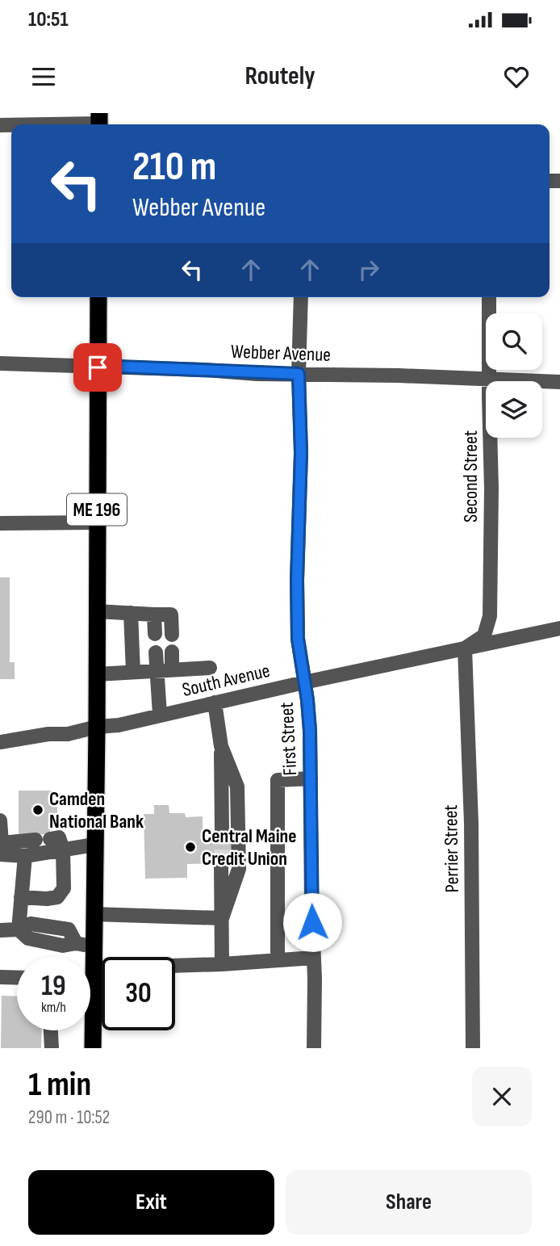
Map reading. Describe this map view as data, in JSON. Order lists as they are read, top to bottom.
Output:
{
  "streets": {
    "highway": ["ME 196"],
    "street": [
      "Webber Avenue",
      "Second Street",
      "South Avenue",
      "First Street",
      "Perrier Street"
    ]
  },
  "crossings": [
    ["Webber Avenue", "Second Street"],
    ["Webber Avenue", "ME 196"],
    ["Webber Avenue", "First Street"],
    ["Second Street", "South Avenue"],
    ["Second Street", "Perrier Street"],
    ["ME 196", "South Avenue"],
    ["South Avenue", "First Street"],
    ["South Avenue", "Perrier Street"]
  ],
  "places": ["Camden National Bank", "Central Maine Credit Union"],
  "page": {
    "status": "10:51",
    "header": "Routely",
    "turn": ["210 m", "Webber Avenue"],
    "speed": "19 km/h",
    "limit": "30",
    "heading": ["1 min", "290 m · 10:52"],
    "buttons": ["Exit", "Share"]
  }
}
